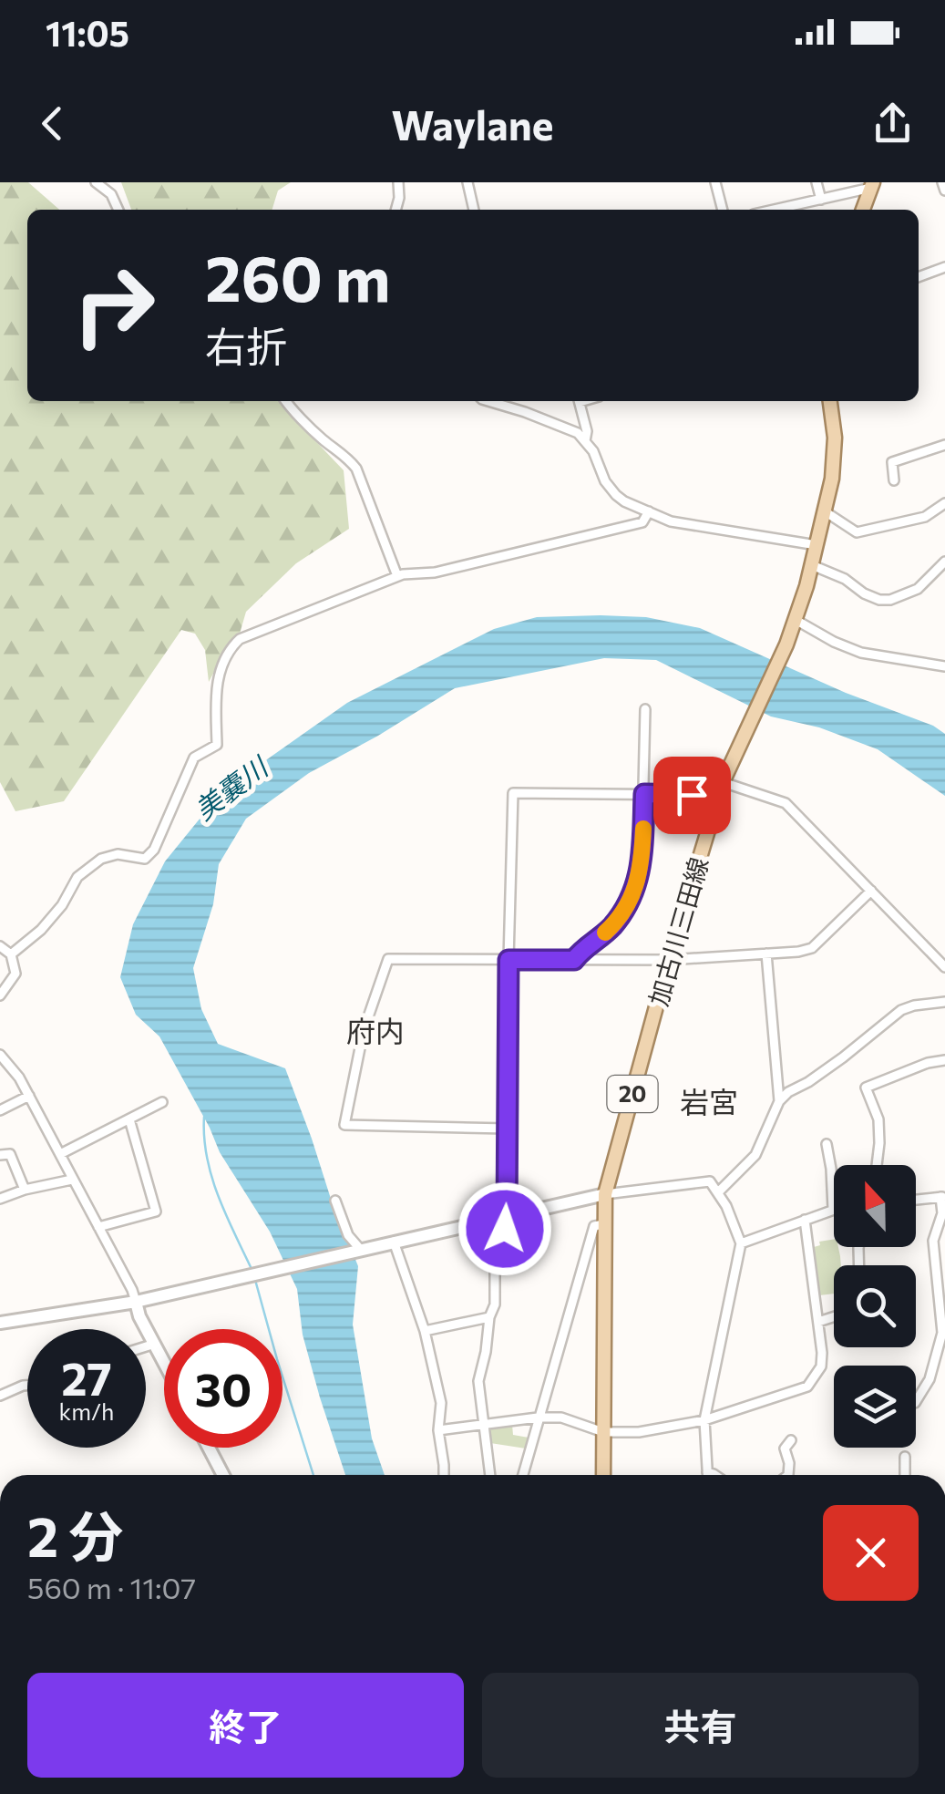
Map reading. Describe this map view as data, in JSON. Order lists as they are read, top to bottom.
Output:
{
  "streets": {
    "main road": ["加古川三田線", "20"]
  },
  "districts": ["府内", "岩宮"],
  "water": ["美嚢川"],
  "north": "top",
  "page": {
    "status": "11:05",
    "header": "Waylane",
    "turn": ["260 m", "右折"],
    "speed": "27 km/h",
    "limit": "30",
    "heading": ["2 分", "560 m · 11:07"],
    "buttons": ["終了", "共有"]
  }
}
